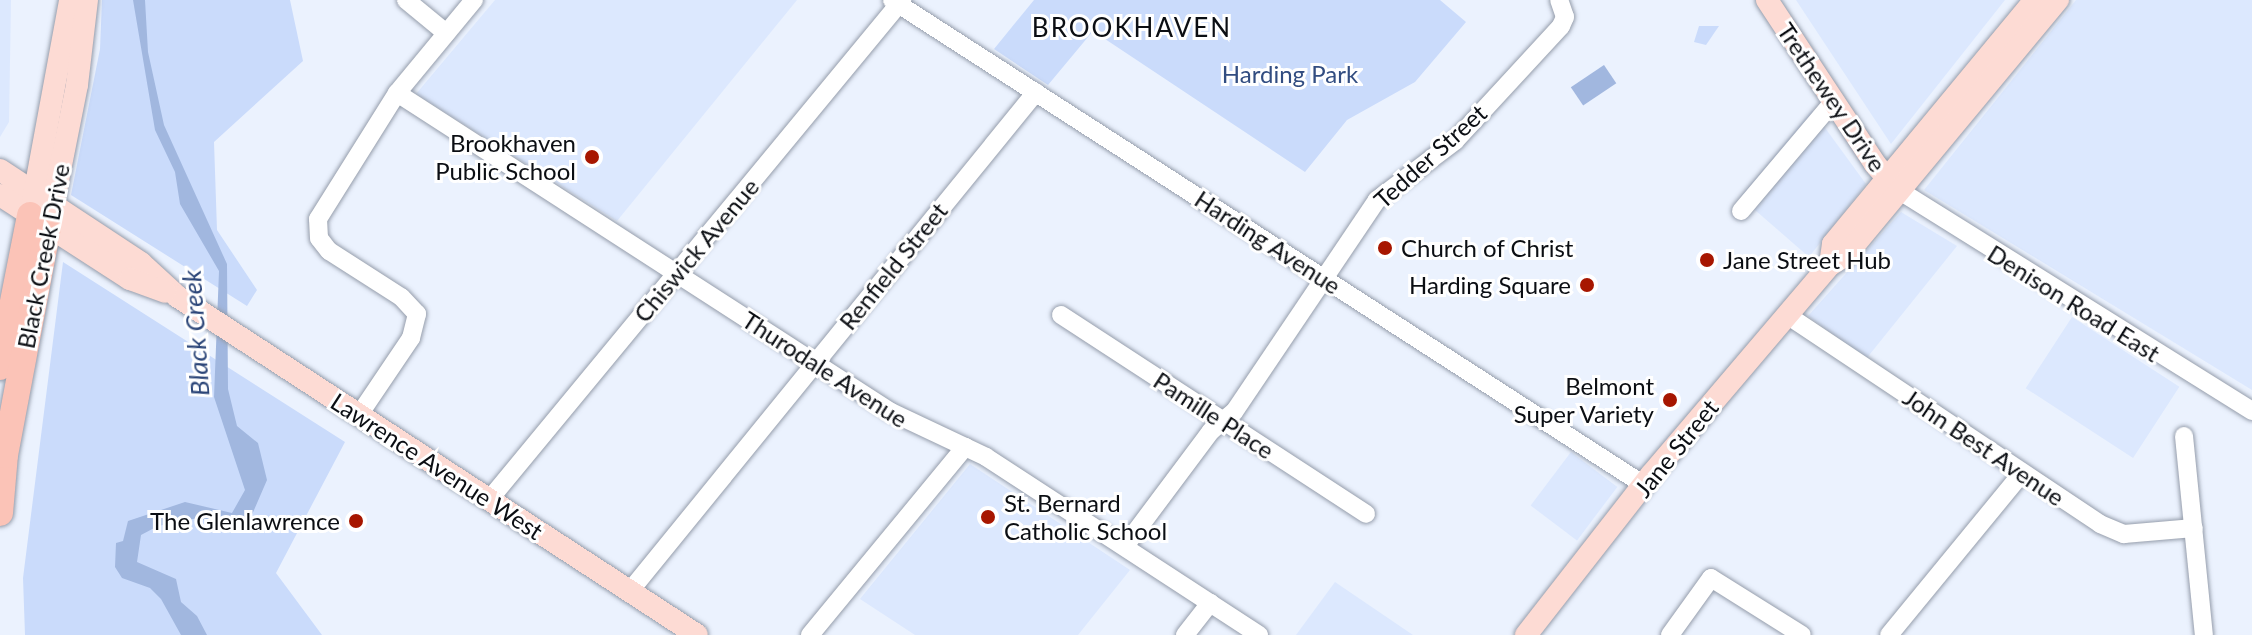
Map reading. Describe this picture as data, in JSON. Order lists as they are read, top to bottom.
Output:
{
  "streets": {
    "highway": ["Black Creek Drive"],
    "main road": ["Trethewey Drive", "Jane Street", "Lawrence Avenue West"],
    "street": [
      "Tedder Street",
      "Harding Avenue",
      "Chiswick Avenue",
      "Renfield Street",
      "Denison Road East",
      "Thurodale Avenue",
      "Pamille Place",
      "John Best Avenue"
    ]
  },
  "crossings": [
    ["Trethewey Drive", "Denison Road East"],
    ["Trethewey Drive", "Jane Street"],
    ["Tedder Street", "Harding Avenue"],
    ["Tedder Street", "Thurodale Avenue"],
    ["Tedder Street", "Pamille Place"],
    ["Harding Avenue", "Chiswick Avenue"],
    ["Harding Avenue", "Renfield Street"],
    ["Harding Avenue", "Jane Street"],
    ["Chiswick Avenue", "Thurodale Avenue"],
    ["Chiswick Avenue", "Lawrence Avenue West"],
    ["Black Creek Drive", "Lawrence Avenue West"],
    ["Renfield Street", "Thurodale Avenue"],
    ["Renfield Street", "Lawrence Avenue West"],
    ["Denison Road East", "Jane Street"],
    ["John Best Avenue", "Jane Street"]
  ],
  "districts": ["BROOKHAVEN"],
  "water": ["Black Creek"],
  "parks": ["Harding Park"],
  "places": [
    "Brookhaven Public School",
    "Church of Christ",
    "Jane Street Hub",
    "Harding Square",
    "Belmont Super Variety",
    "St. Bernard Catholic School",
    "The Glenlawrence"
  ]
}
